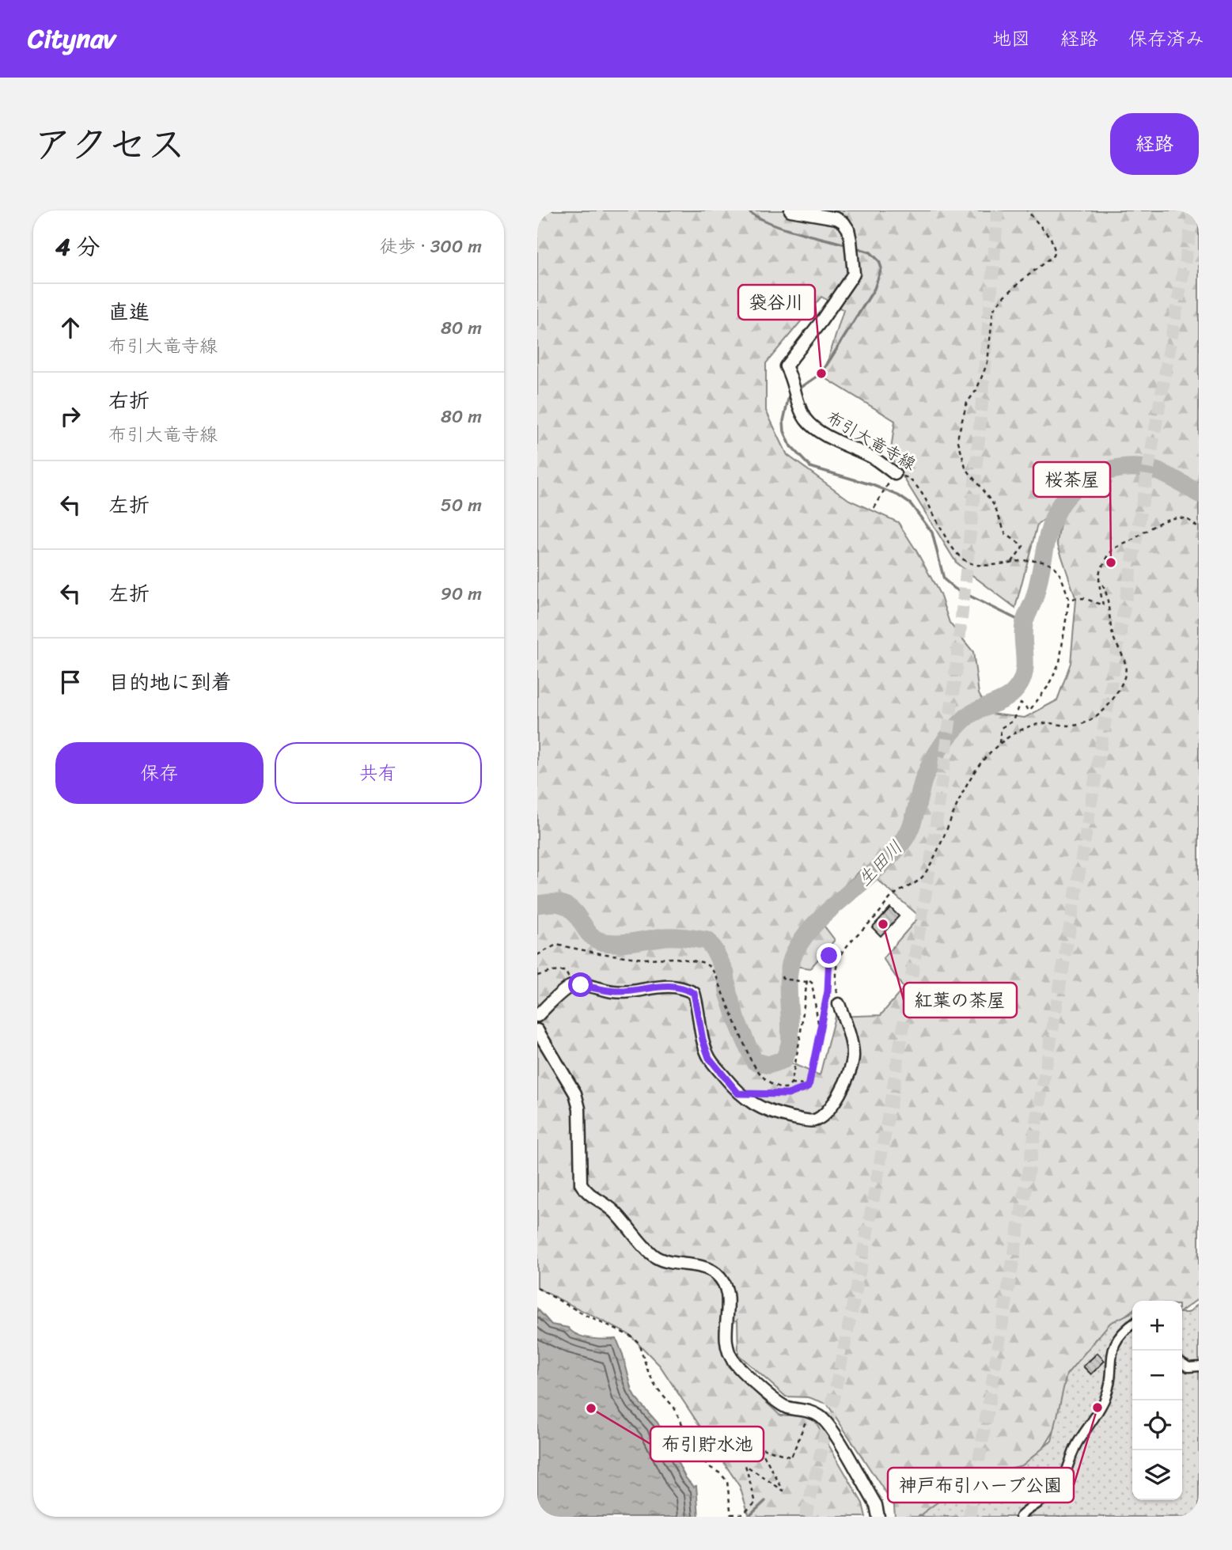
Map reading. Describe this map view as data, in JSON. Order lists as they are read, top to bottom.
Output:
{
  "streets": {
    "street": ["布引大竜寺線"]
  },
  "water": ["生田川"],
  "places": [
    "袋谷川",
    "桜茶屋",
    "紅葉の茶屋",
    "神戸布引ハーブ公園",
    "布引貯水池"
  ],
  "page": {
    "header": "Citynav",
    "nav": ["地図", "経路", "保存済み"],
    "title": "アクセス",
    "buttons": [
      "経路",
      ["保存", "共有"]
    ],
    "heading": ["4 分", "徒歩 · 300 m"],
    "list": [
      ["直進", "布引大竜寺線", "80 m"],
      ["右折", "布引大竜寺線", "80 m"],
      ["左折", "50 m"],
      ["左折", "90 m"],
      "目的地に到着"
    ],
    "map_buttons": ["+", "−"]
  }
}
